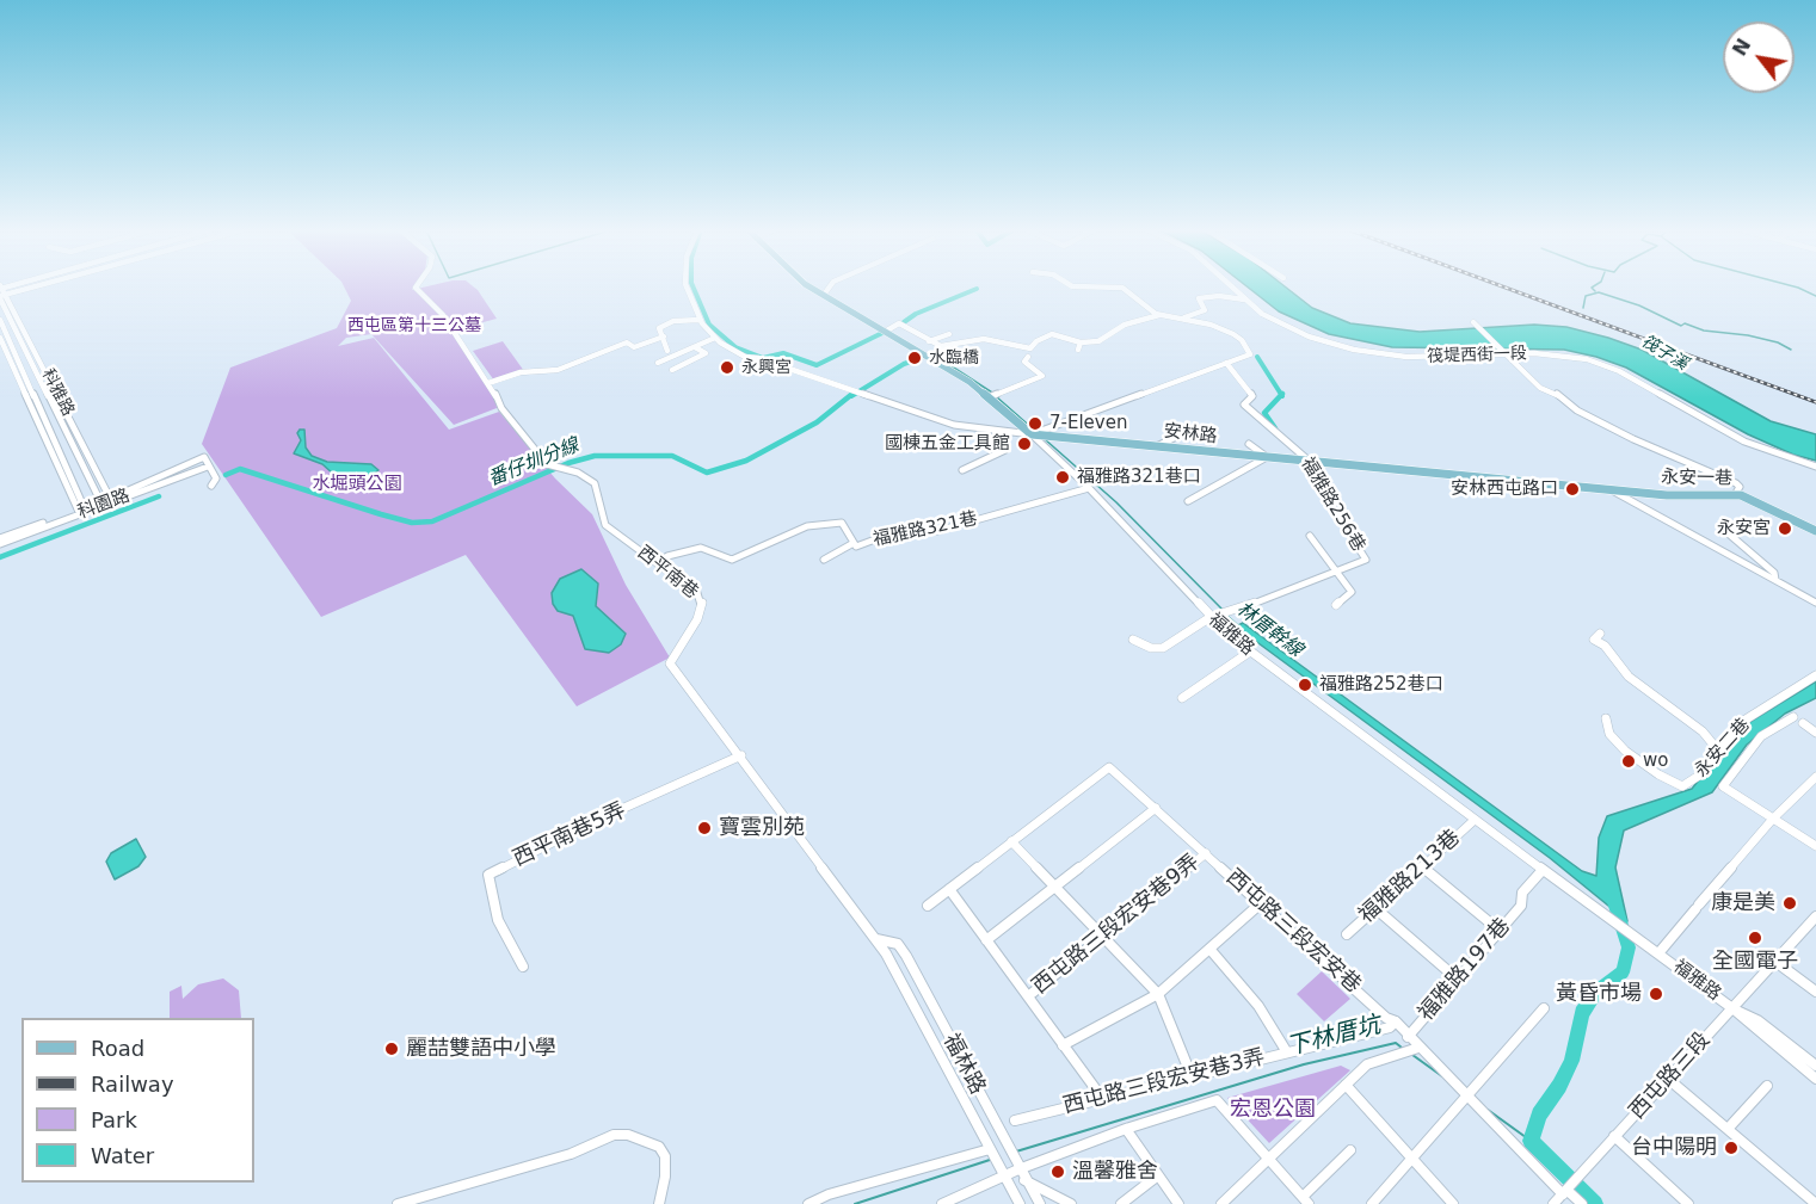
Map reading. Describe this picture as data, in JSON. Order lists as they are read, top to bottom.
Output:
{
  "streets": {
    "main road": ["安林路", "永安一巷", "福雅路"],
    "street": [
      "筏堤西街一段",
      "科雅路",
      "科園路",
      "福雅路256巷",
      "福雅路321巷",
      "西平南巷",
      "永安二巷",
      "西平南巷5弄",
      "福雅路213巷",
      "西屯路三段宏安巷9弄",
      "西屯路三段宏安巷",
      "福雅路197巷",
      "福林路",
      "西屯路三段",
      "西屯路三段宏安巷3弄"
    ]
  },
  "crossings": [
    ["科雅路", "科園路"],
    ["安林路", "永安一巷"],
    ["安林路", "福雅路256巷"],
    ["安林路", "福雅路"],
    ["福雅路256巷", "福雅路"],
    ["福雅路321巷", "西平南巷"],
    ["福雅路321巷", "福雅路"],
    ["西平南巷", "西平南巷5弄"],
    ["西平南巷", "福林路"],
    ["福雅路", "福雅路213巷"],
    ["福雅路", "福雅路197巷"],
    ["福雅路", "西屯路三段"],
    ["西屯路三段宏安巷9弄", "西屯路三段宏安巷"],
    ["西屯路三段宏安巷", "福雅路197巷"],
    ["西屯路三段宏安巷", "西屯路三段"],
    ["西屯路三段宏安巷", "西屯路三段宏安巷3弄"]
  ],
  "water": [
    "筏子溪",
    "番仔圳分線",
    "林厝幹線",
    "下林厝坑"
  ],
  "parks": ["西屯區第十三公墓", "水堀頭公園", "宏恩公園"],
  "places": [
    "水臨橋",
    "永興宮",
    "7-Eleven",
    "國棟五金工具館",
    "福雅路321巷口",
    "安林西屯路口",
    "永安宮",
    "福雅路252巷口",
    "wo",
    "寶雲別苑",
    "康是美",
    "全國電子",
    "黃昏市場",
    "麗喆雙語中小學",
    "台中陽明",
    "溫馨雅舍"
  ],
  "legend": [
    "Road",
    "Railway",
    "Park",
    "Water"
  ],
  "north": "top left"
}
